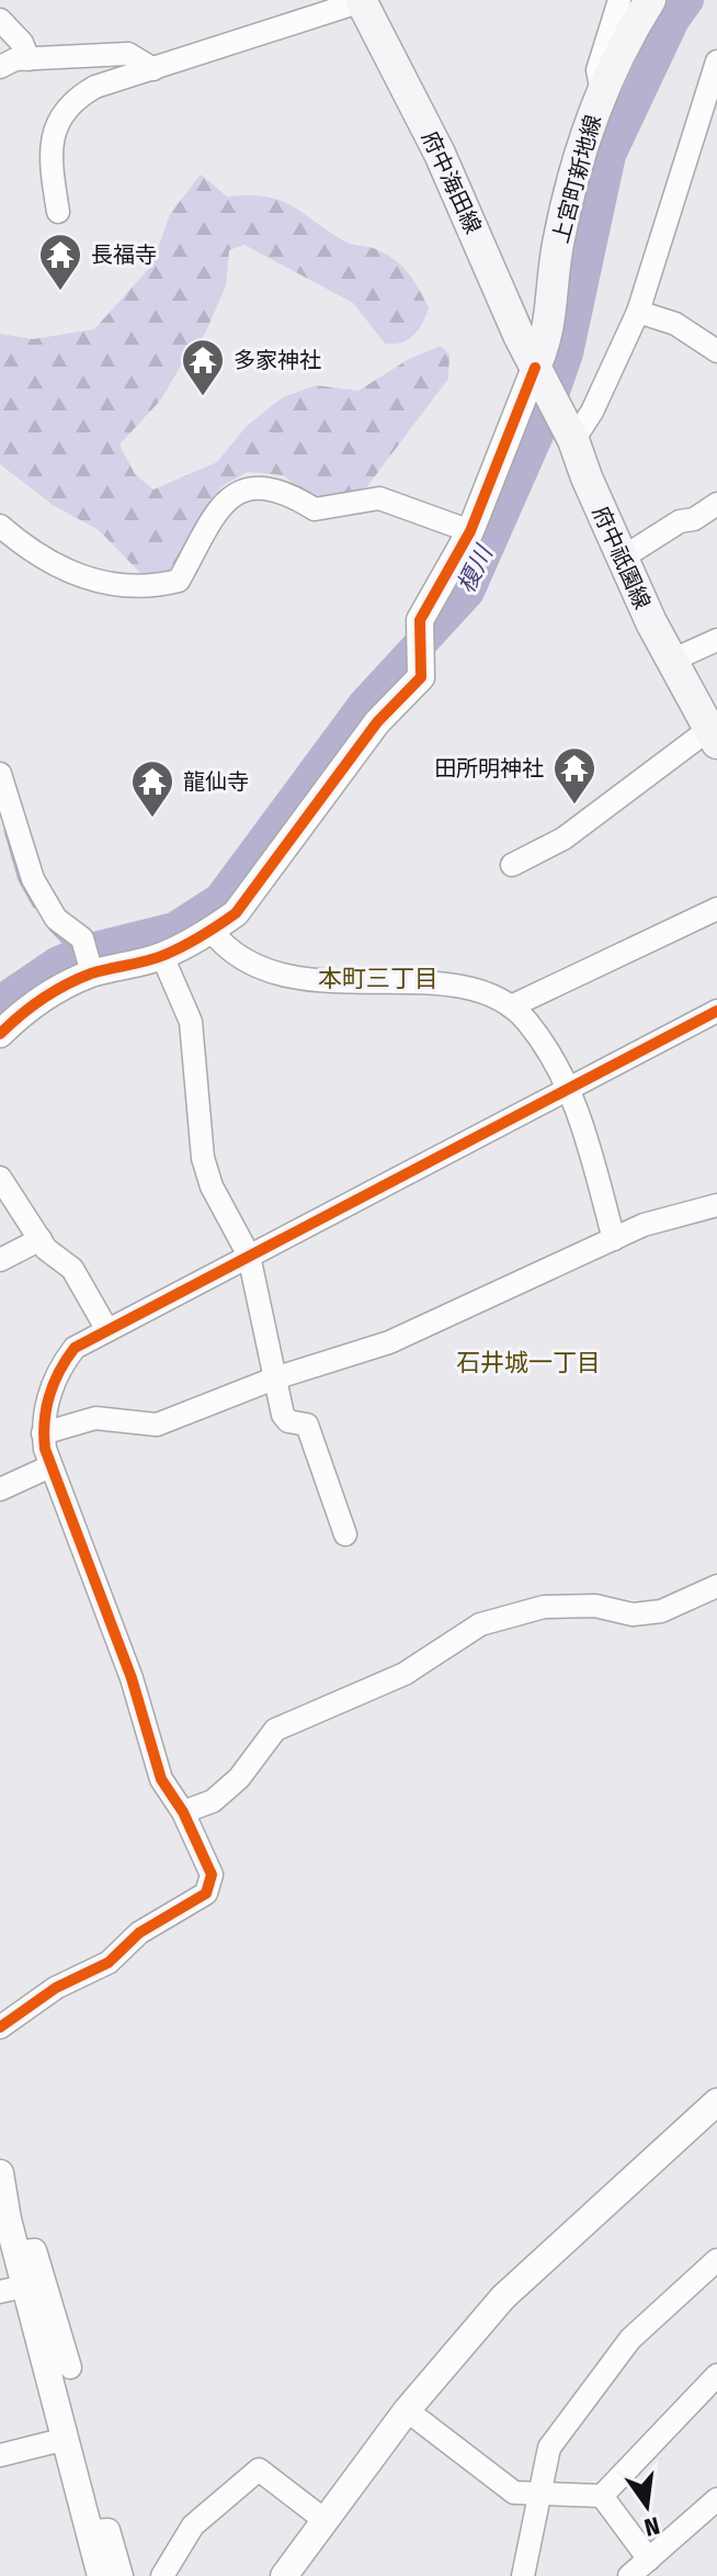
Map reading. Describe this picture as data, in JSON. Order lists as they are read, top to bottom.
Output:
{
  "streets": {
    "main road": ["上宮町新地線", "府中海田線", "府中祇園線"]
  },
  "crossings": [
    ["上宮町新地線", "府中海田線"],
    ["上宮町新地線", "府中祇園線"],
    ["府中海田線", "府中祇園線"]
  ],
  "districts": ["本町三丁目", "石井城一丁目"],
  "water": ["榎川"],
  "places": {
    "temple": [
      "長福寺",
      "多家神社",
      "田所明神社",
      "龍仙寺"
    ]
  },
  "north": "bottom"
}
